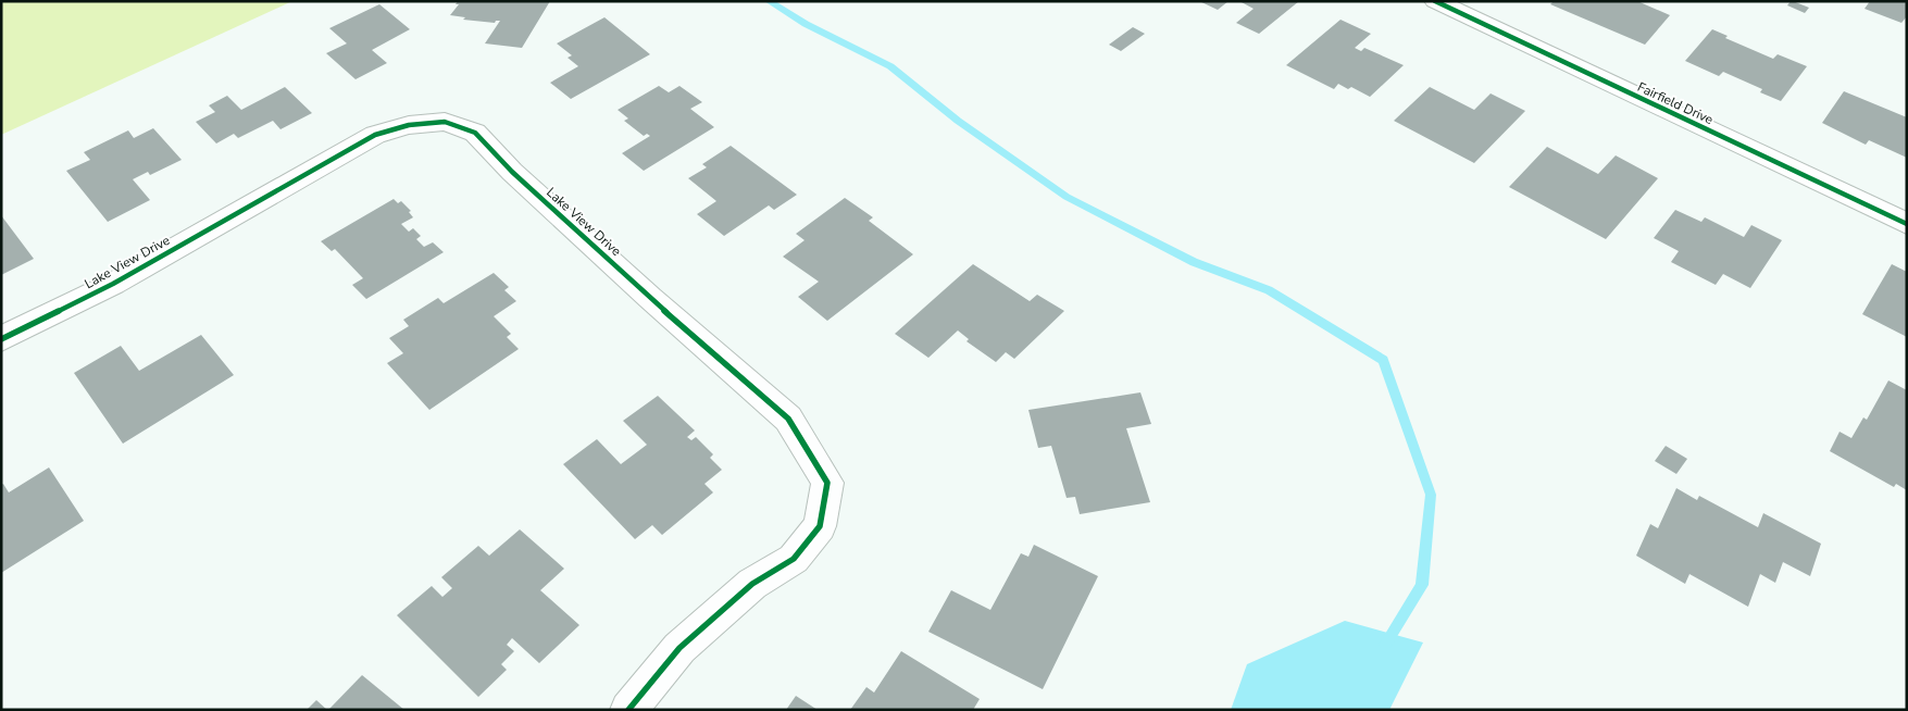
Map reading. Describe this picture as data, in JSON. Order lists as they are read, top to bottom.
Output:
{
  "streets": {
    "street": ["Fairfield Drive", "Lake View Drive"]
  }
}
